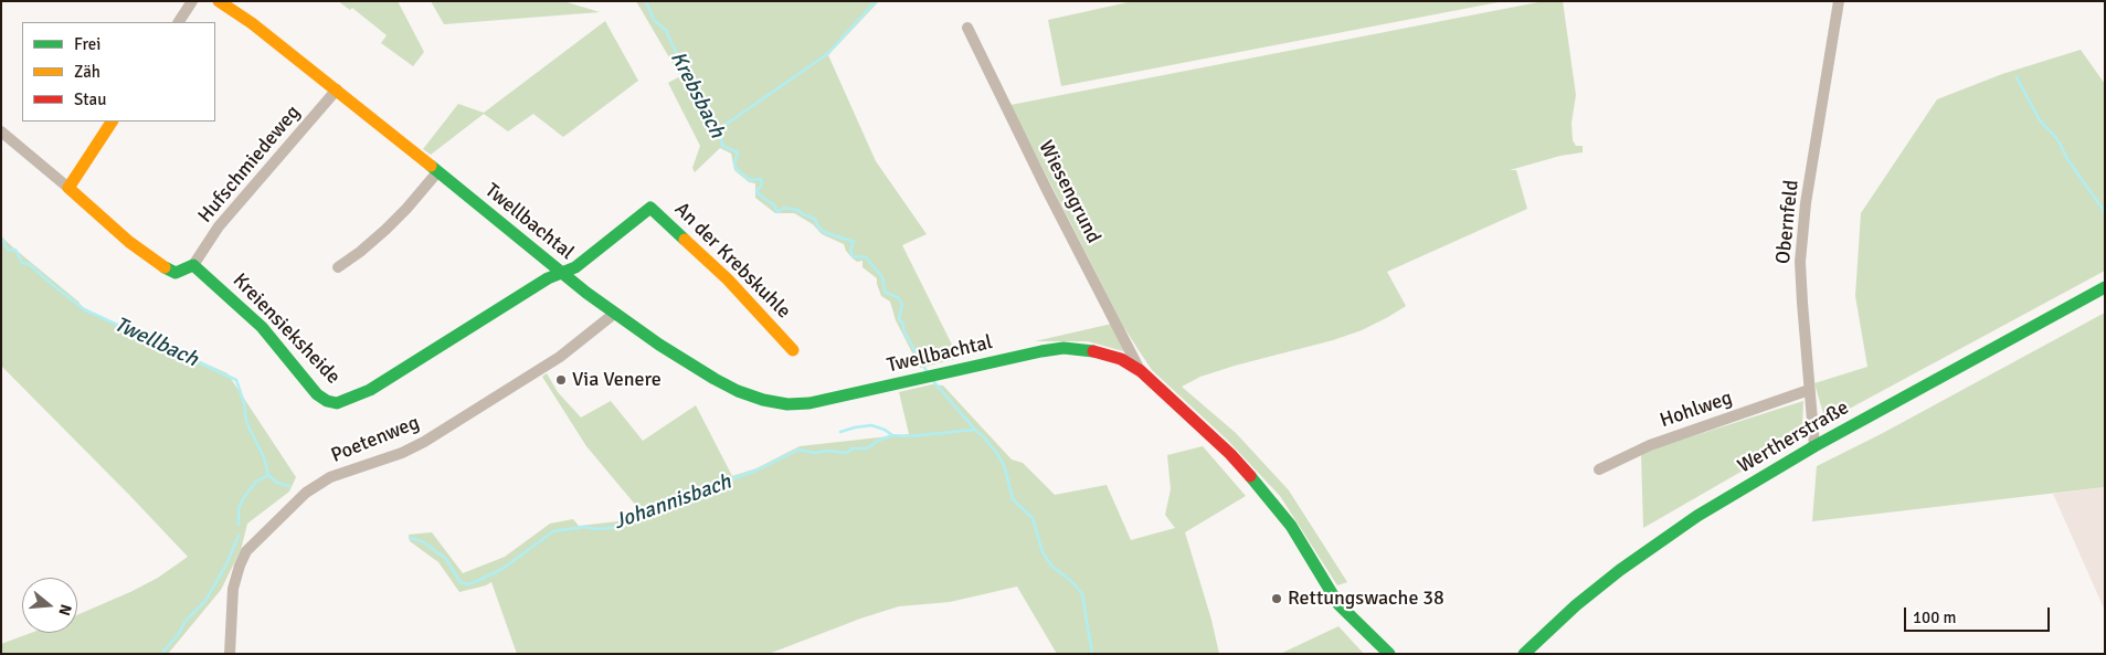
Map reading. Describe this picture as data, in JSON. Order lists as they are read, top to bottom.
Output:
{
  "streets": {
    "street": [
      "Hufschmiedeweg",
      "Wiesengrund",
      "Twellbachtal",
      "Obernfeld",
      "An der Krebskuhle",
      "Kreiensieksheide",
      "Hohlweg",
      "Wertherstraße",
      "Poetenweg"
    ]
  },
  "crossings": [
    ["Hufschmiedeweg", "Twellbachtal"],
    ["Hufschmiedeweg", "Kreiensieksheide"],
    ["Wiesengrund", "Twellbachtal"],
    ["Twellbachtal", "An der Krebskuhle"],
    ["Twellbachtal", "Kreiensieksheide"],
    ["Twellbachtal", "Poetenweg"],
    ["Obernfeld", "Hohlweg"],
    ["Obernfeld", "Wertherstraße"],
    ["An der Krebskuhle", "Kreiensieksheide"]
  ],
  "water": ["Krebsbach", "Twellbach", "Johannisbach"],
  "places": ["Via Venere", "Rettungswache 38"],
  "legend": ["Frei", "Zäh", "Stau"],
  "scale_bar": "100 m",
  "north": "right"
}
